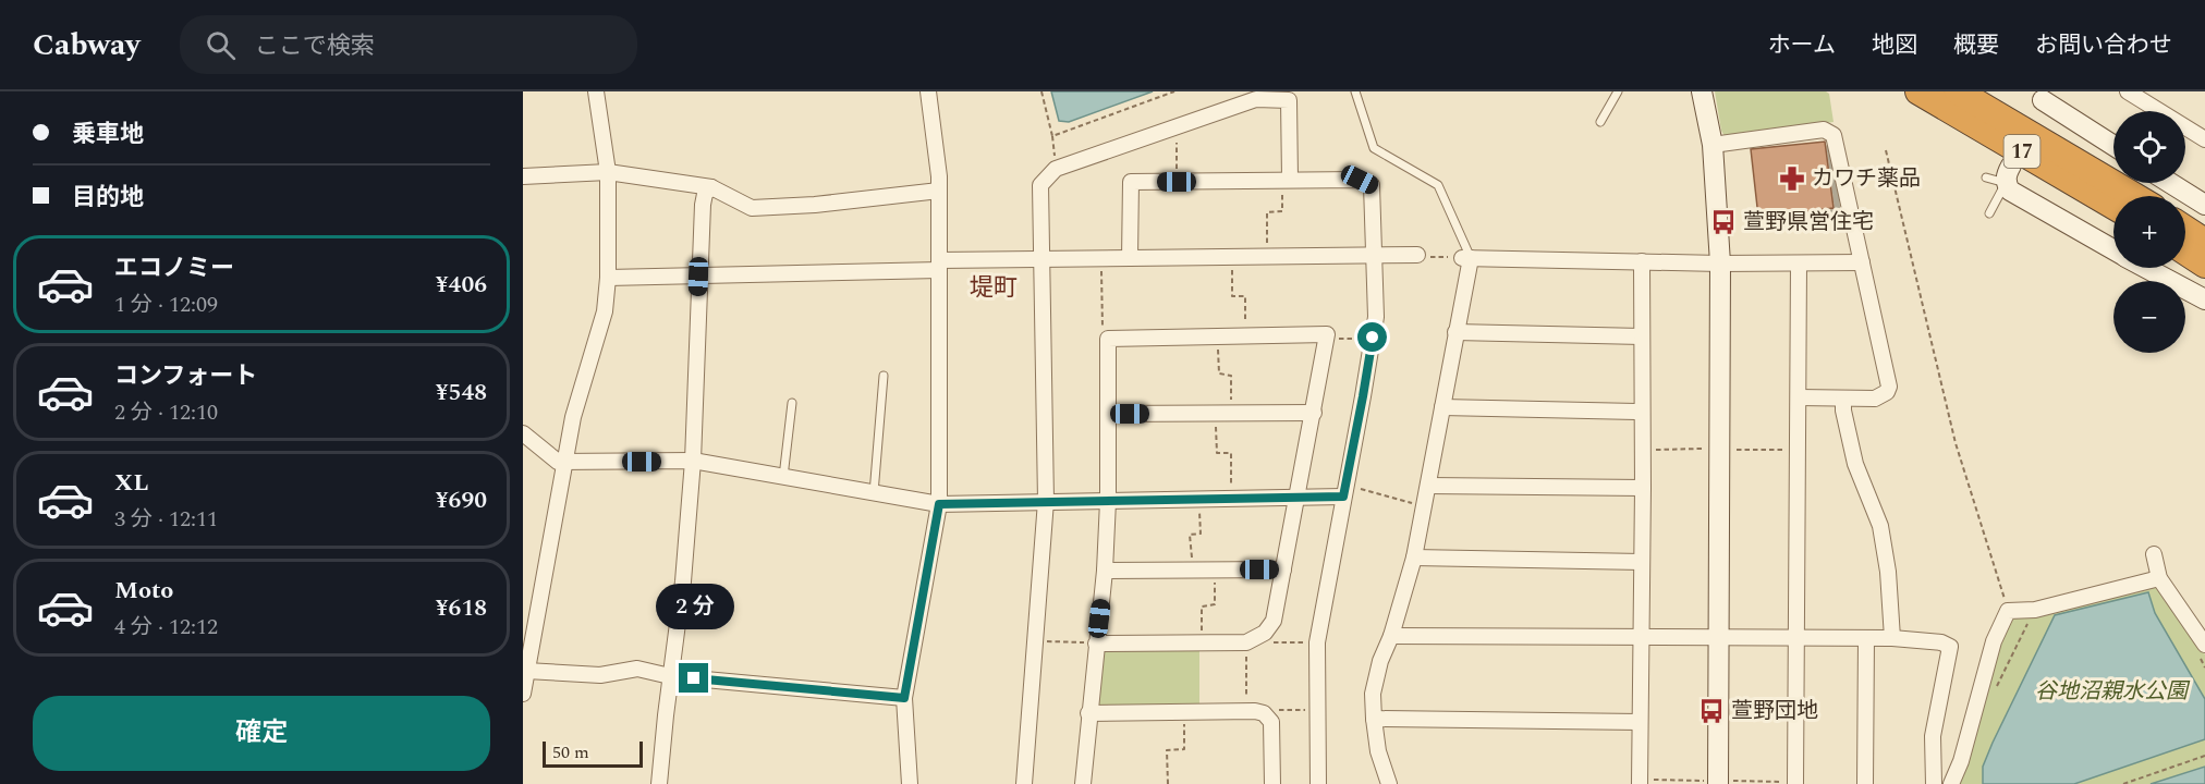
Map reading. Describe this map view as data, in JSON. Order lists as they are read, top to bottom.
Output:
{
  "streets": {
    "highway": ["17"]
  },
  "districts": ["堤町"],
  "parks": ["谷地沼親水公園"],
  "places": {
    "pharmacy": ["カワチ薬品"],
    "bus stop": ["萱野県営住宅", "萱野団地"]
  },
  "scale_bar": "50 m",
  "page": {
    "header": "Cabway",
    "search": "ここで検索",
    "nav": [
      "ホーム",
      "地図",
      "概要",
      "お問い合わせ"
    ],
    "banner": ["乗車地", "目的地"],
    "map_buttons": ["+", "−"],
    "list": [
      {
        "name": "エコノミー",
        "note": "1 分 · 12:09",
        "value": "¥406"
      },
      {
        "name": "コンフォート",
        "note": "2 分 · 12:10",
        "value": "¥548"
      },
      {
        "name": "XL",
        "note": "3 分 · 12:11",
        "value": "¥690"
      },
      {
        "name": "Moto",
        "note": "4 分 · 12:12",
        "value": "¥618"
      }
    ],
    "bubble": "2 分",
    "buttons": "確定",
    "scale": "50 m"
  }
}
